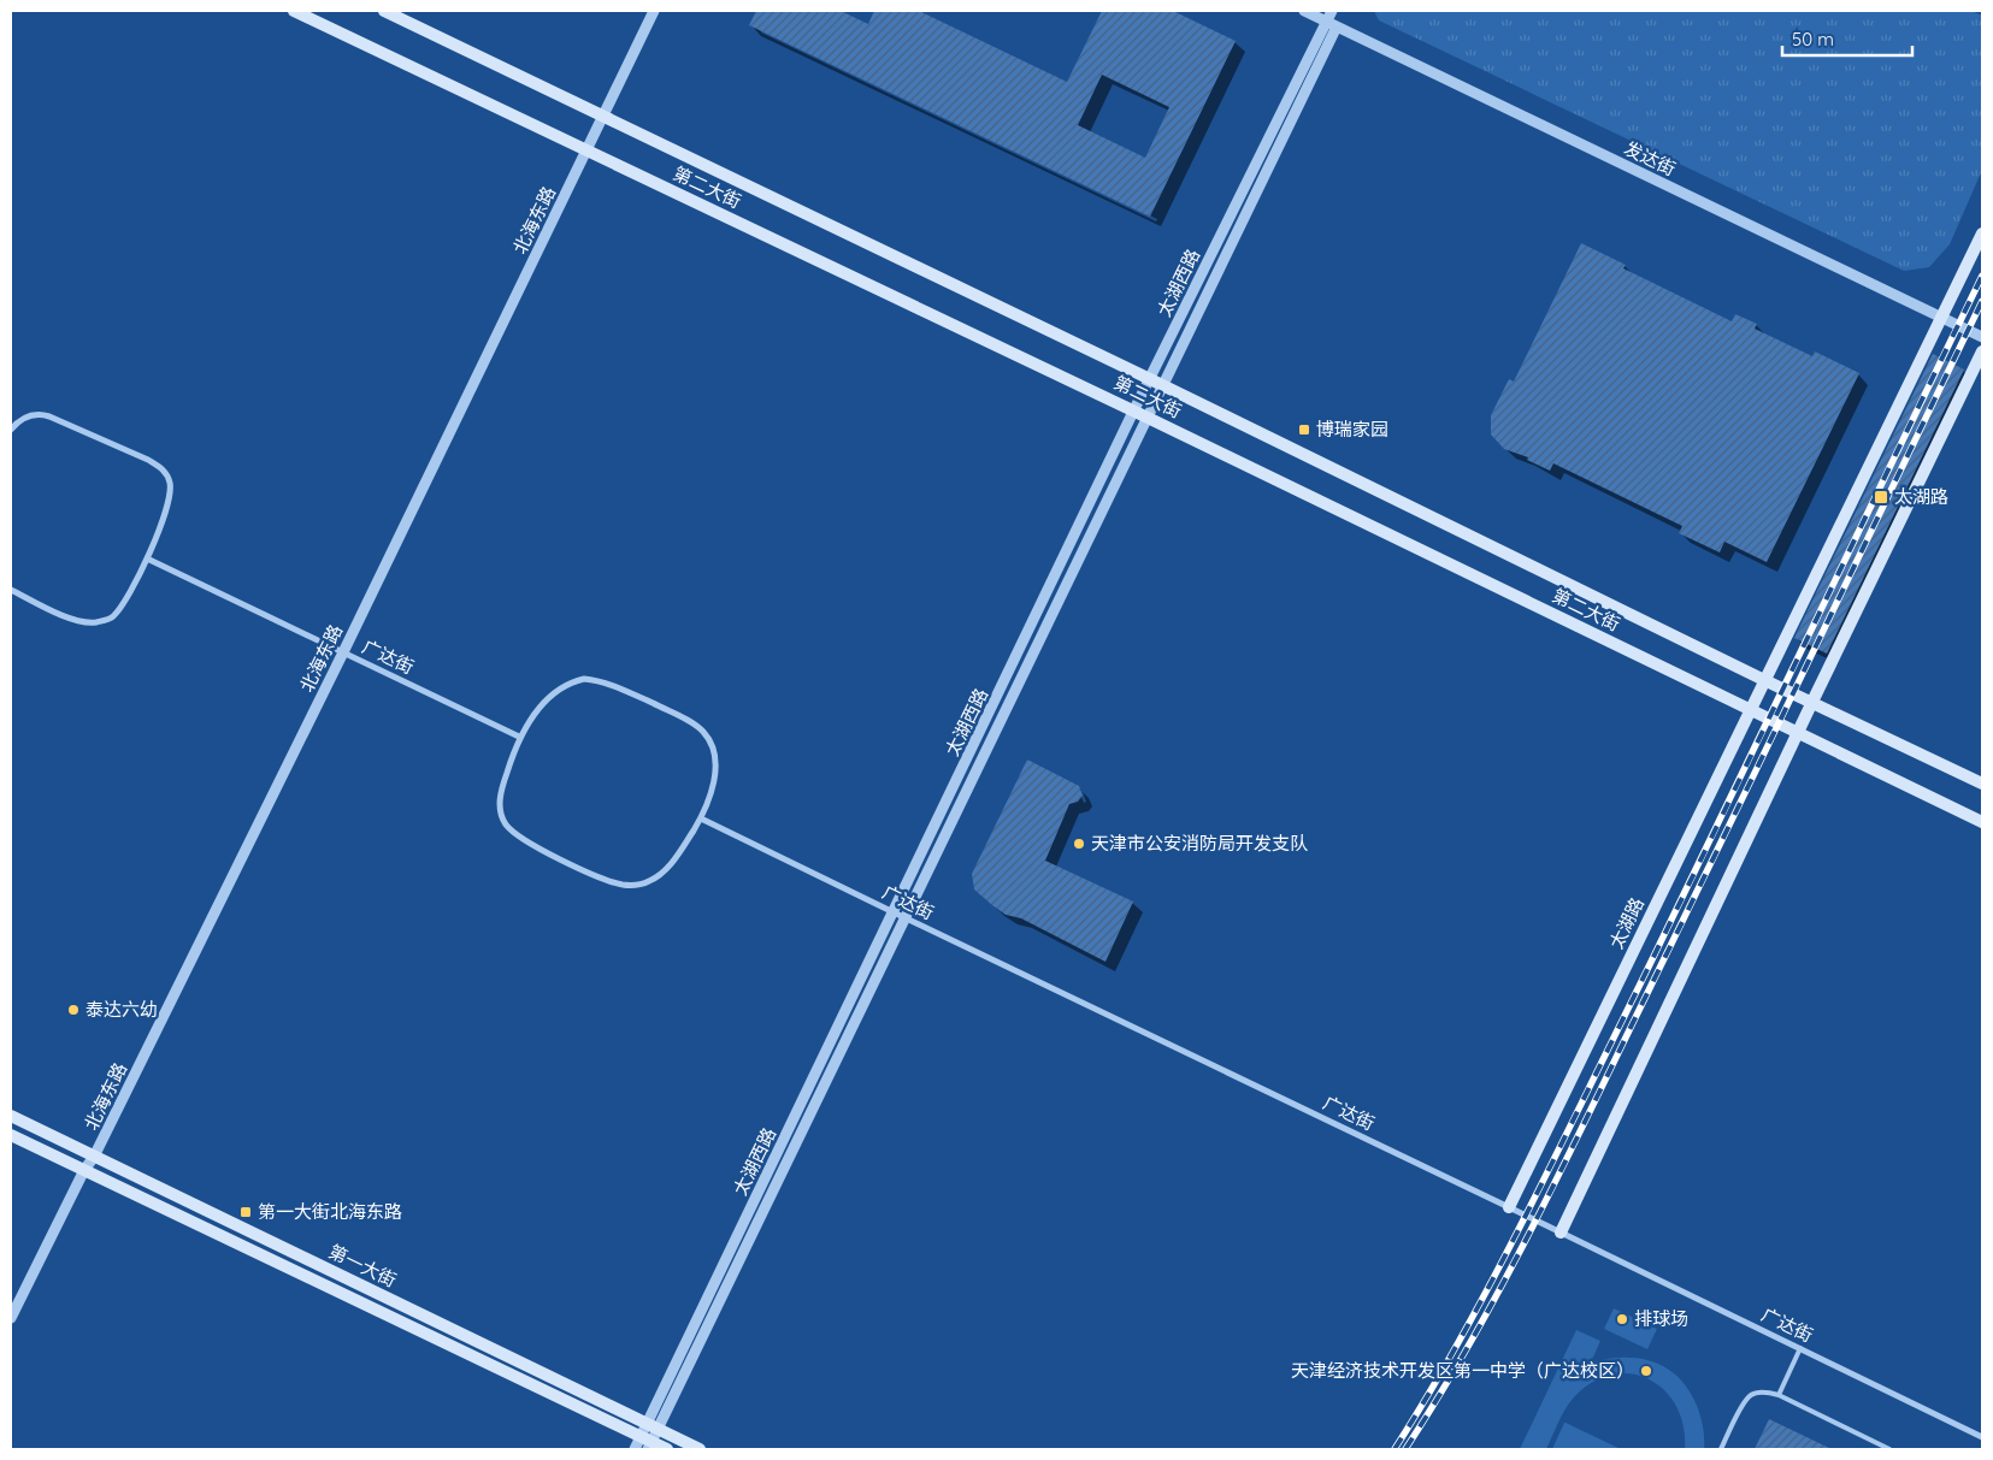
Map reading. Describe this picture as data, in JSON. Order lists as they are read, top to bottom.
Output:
{
  "streets": {
    "main road": ["第二大街", "太湖路", "第一大街"],
    "street": [
      "发达街",
      "北海东路",
      "太湖西路",
      "广达街"
    ]
  },
  "crossings": [
    ["发达街", "太湖西路"],
    ["发达街", "太湖路"],
    ["第二大街", "北海东路"],
    ["第二大街", "太湖西路"],
    ["第二大街", "太湖路"],
    ["北海东路", "广达街"],
    ["北海东路", "第一大街"],
    ["太湖西路", "广达街"],
    ["太湖西路", "第一大街"],
    ["广达街", "太湖路"]
  ],
  "places": {
    "transit": ["博瑞家园", "太湖路", "第一大街北海东路"],
    "other": [
      "天津市公安消防局开发支队",
      "泰达六幼",
      "排球场",
      "天津经济技术开发区第一中学（广达校区）"
    ]
  },
  "scale_bar": "50 m"
}
